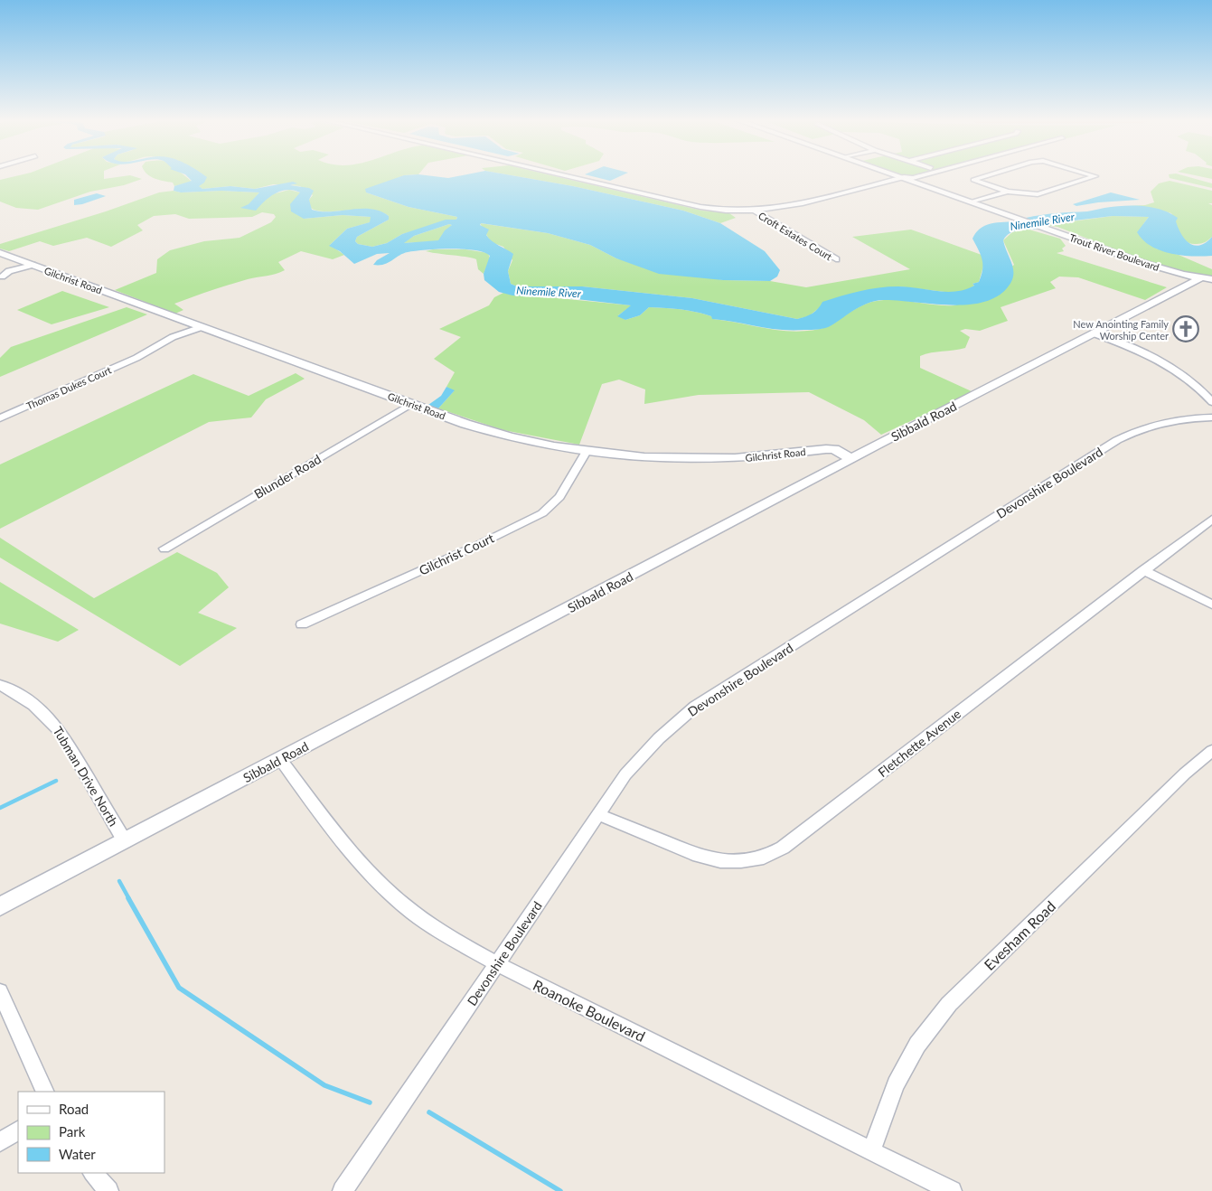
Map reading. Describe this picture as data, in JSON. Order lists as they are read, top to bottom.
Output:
{
  "streets": {
    "street": [
      "Croft Estates Court",
      "Trout River Boulevard",
      "Gilchrist Road",
      "Thomas Dukes Court",
      "Sibbald Road",
      "Blunder Road",
      "Devonshire Boulevard",
      "Gilchrist Court",
      "Fletchette Avenue",
      "Tubman Drive North",
      "Evesham Road",
      "Roanoke Boulevard"
    ]
  },
  "crossings": [
    ["Trout River Boulevard", "Sibbald Road"],
    ["Gilchrist Road", "Thomas Dukes Court"],
    ["Gilchrist Road", "Sibbald Road"],
    ["Gilchrist Road", "Blunder Road"],
    ["Gilchrist Road", "Gilchrist Court"],
    ["Sibbald Road", "Tubman Drive North"],
    ["Sibbald Road", "Roanoke Boulevard"],
    ["Devonshire Boulevard", "Fletchette Avenue"],
    ["Devonshire Boulevard", "Roanoke Boulevard"],
    ["Evesham Road", "Roanoke Boulevard"]
  ],
  "water": ["Ninemile River"],
  "places": {
    "church": ["New Anointing Family Worship Center"]
  },
  "legend": ["Road", "Park", "Water"]
}
